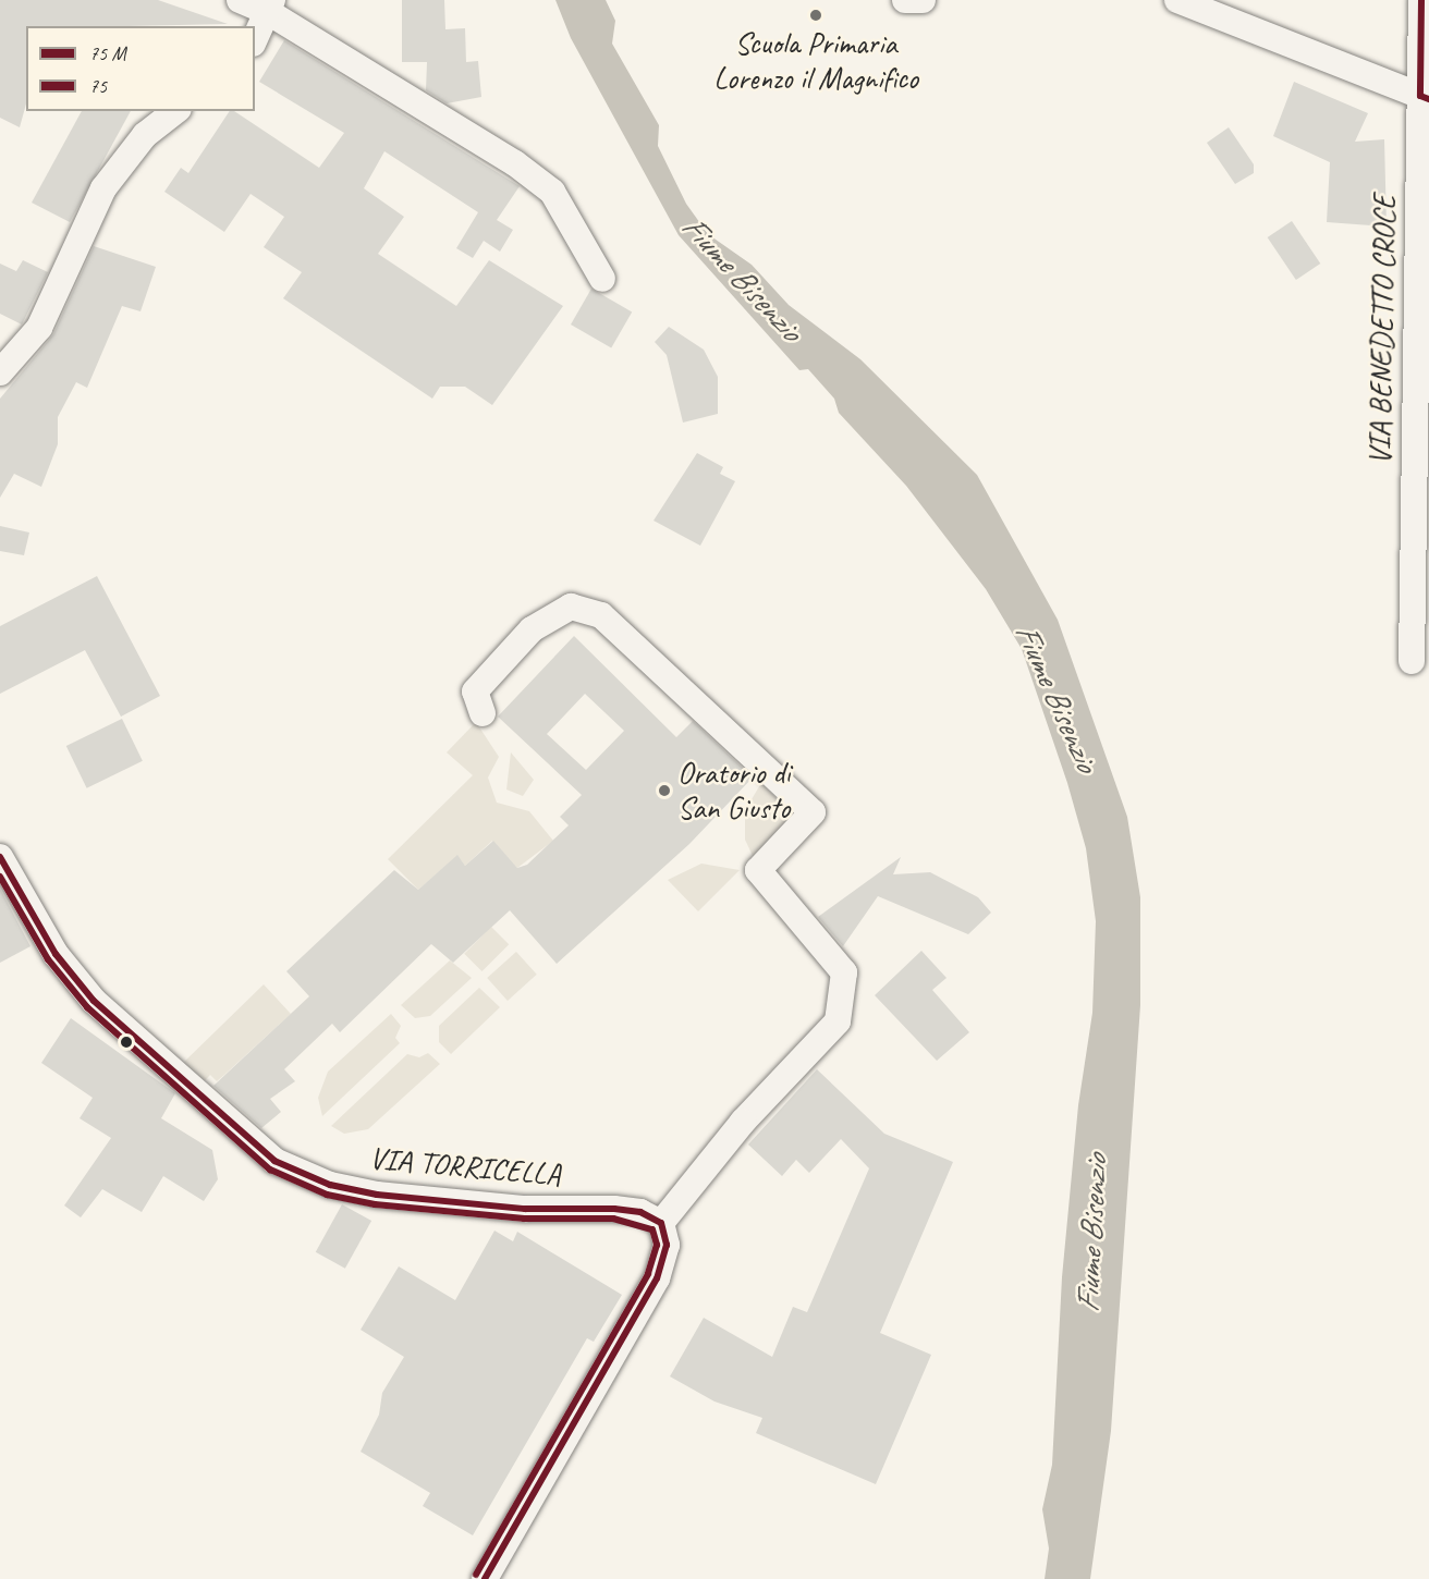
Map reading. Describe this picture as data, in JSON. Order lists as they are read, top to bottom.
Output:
{
  "streets": {
    "street": ["VIA BENEDETTO CROCE", "VIA TORRICELLA"]
  },
  "water": ["Fiume Bisenzio"],
  "places": ["Scuola Primaria Lorenzo il Magnifico", "Oratorio di San Giusto"],
  "lines": ["transit line 75"],
  "legend": ["75 M", "75"]
}
